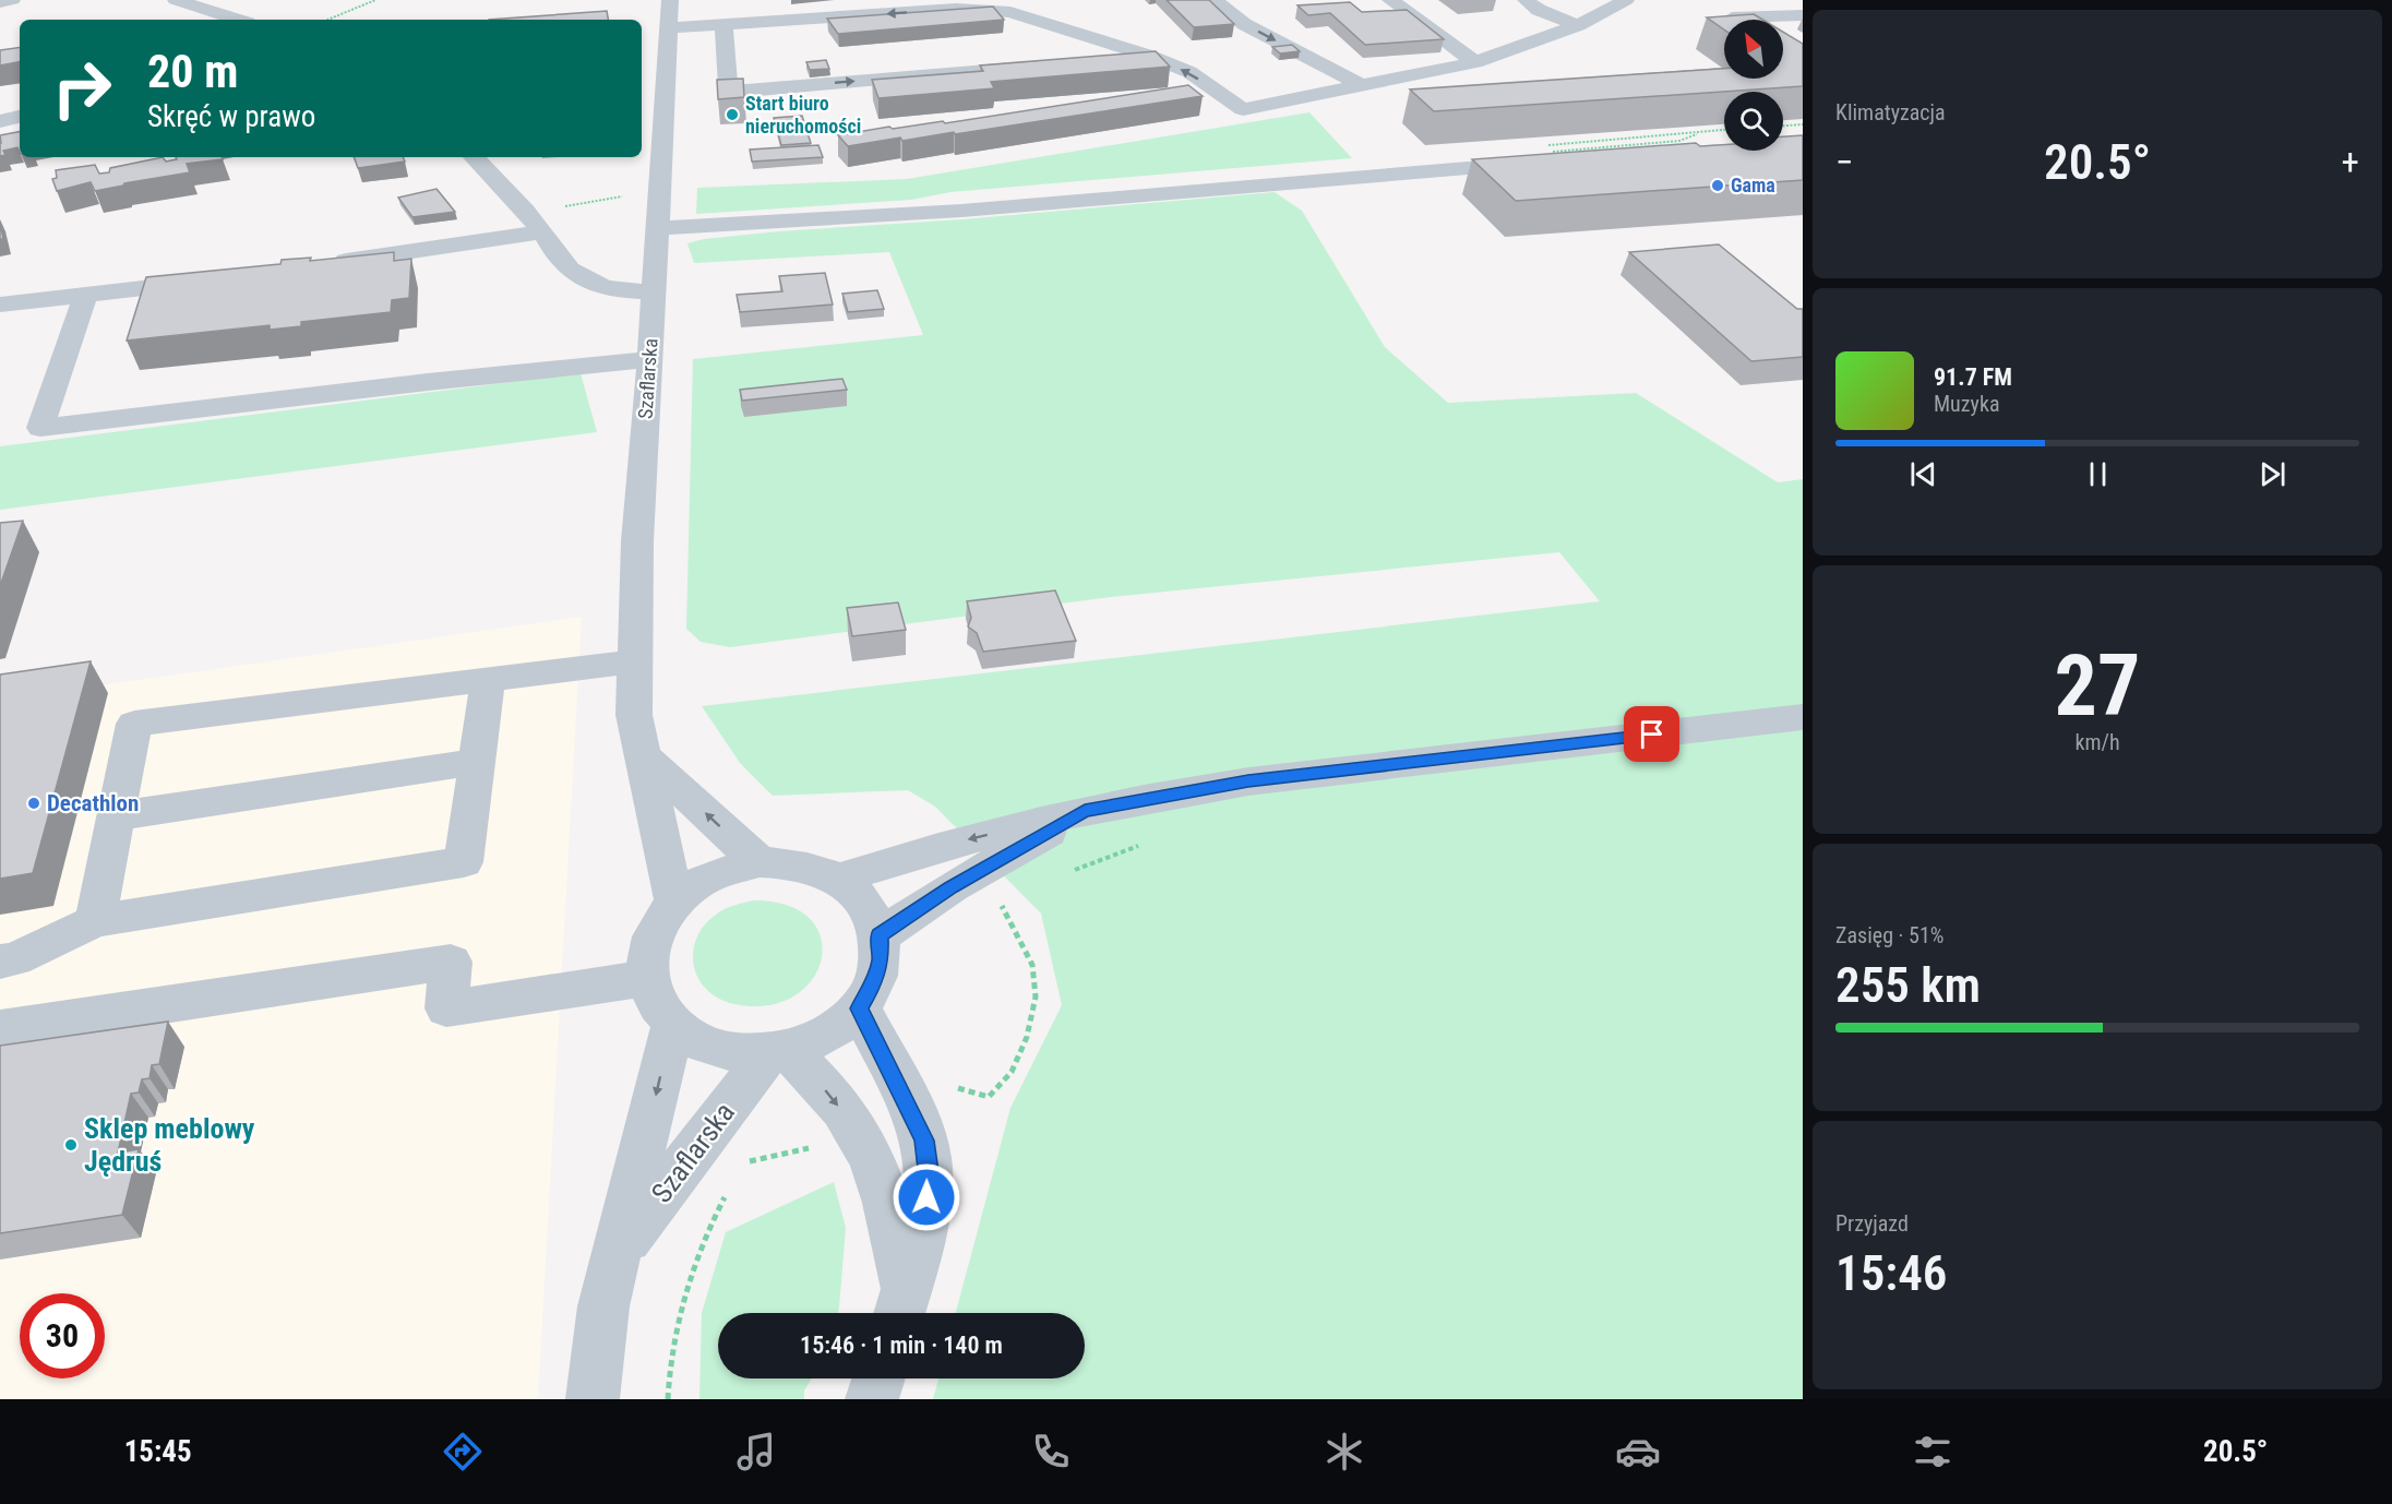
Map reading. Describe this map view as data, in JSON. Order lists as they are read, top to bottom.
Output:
{
  "streets": {
    "street": ["Szaflarska"]
  },
  "places": [
    "Start biuro nieruchomości",
    "Gama",
    "Decathlon",
    "Sklep meblowy Jędruś"
  ],
  "north": "top left",
  "page": {
    "tile": [
      "Klimatyzacja",
      ["27", "km/h"],
      ["Zasięg · 51%", "255 km"],
      ["Przyjazd", "15:46"]
    ],
    "turn": ["20 m", "Skręć w prawo"],
    "heat": ["−", "20.5°", "+"],
    "song": ["91.7 FM", "Muzyka"],
    "limit": "30",
    "trip": "15:46 · 1 min · 140 m",
    "tabs": ["15:45", "20.5°"]
  }
}
